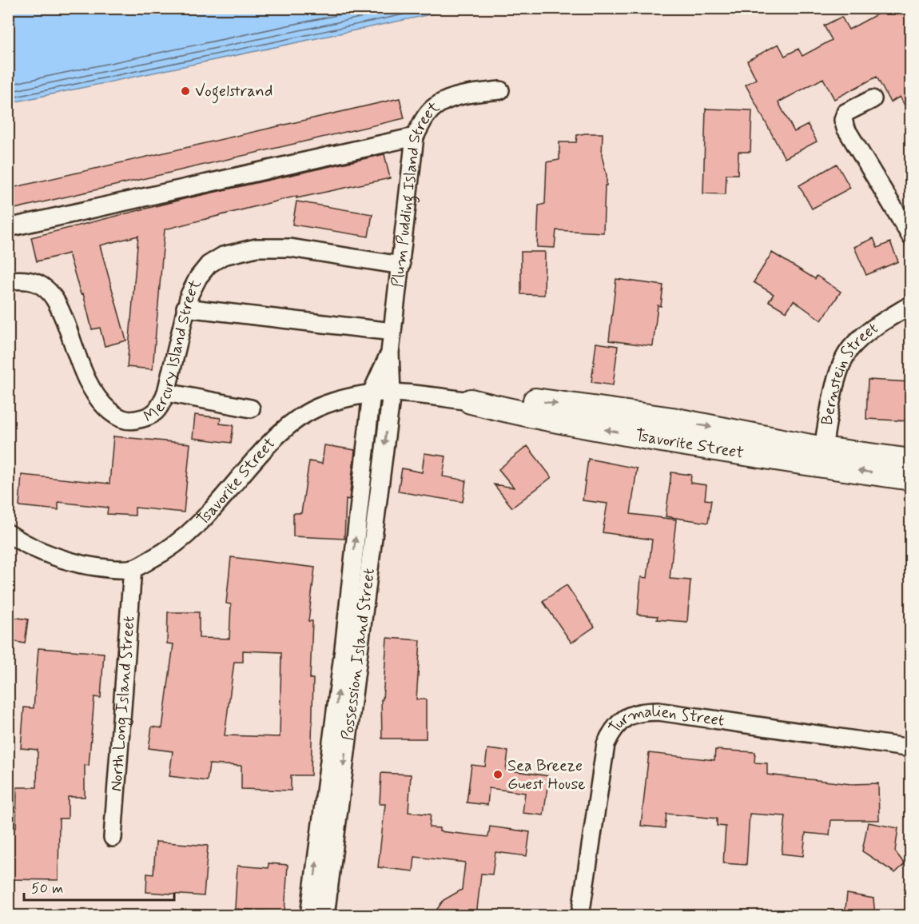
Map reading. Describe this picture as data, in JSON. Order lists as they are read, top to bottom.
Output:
{
  "streets": {
    "street": [
      "Plum Pudding Island Street",
      "Mercury Island Street",
      "Bernstein Street",
      "Tsavorite Street",
      "Possession Island Street",
      "North Long Island Street",
      "Turmalien Street"
    ]
  },
  "crossings": [
    ["Plum Pudding Island Street", "Mercury Island Street"],
    ["Plum Pudding Island Street", "Tsavorite Street"],
    ["Plum Pudding Island Street", "Possession Island Street"],
    ["Bernstein Street", "Tsavorite Street"],
    ["Tsavorite Street", "Possession Island Street"],
    ["Tsavorite Street", "North Long Island Street"]
  ],
  "places": ["Vogelstrand", "Sea Breeze Guest House"],
  "scale_bar": "50 m"
}
